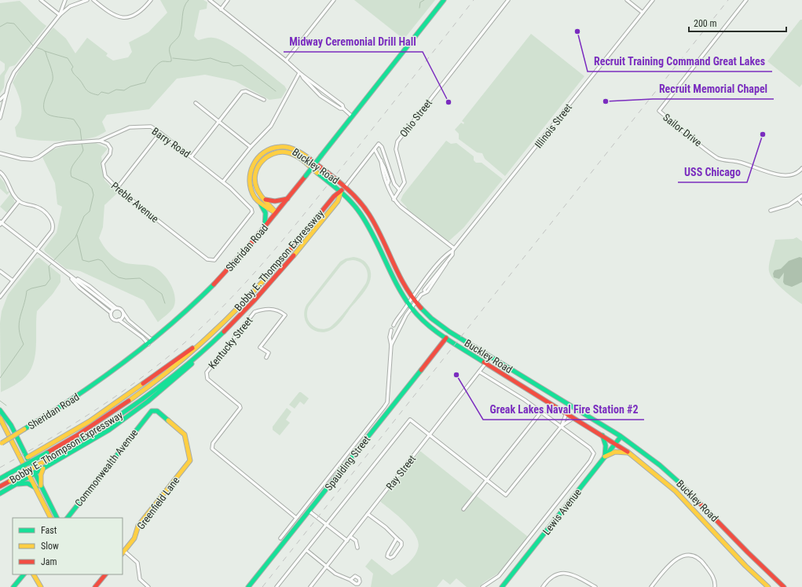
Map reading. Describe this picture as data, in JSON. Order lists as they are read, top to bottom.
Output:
{
  "streets": {
    "main road": [
      "Buckley Road",
      "Sheridan Road",
      "Bobby E. Thompson Expressway",
      "Spaulding Street",
      "Commonwealth Avenue",
      "Greenfield Lane",
      "Lewis Avenue"
    ],
    "street": [
      "Ohio Street",
      "Illinois Street",
      "Sailor Drive",
      "Barry Road",
      "Preble Avenue",
      "Kentucky Street",
      "Ray Street"
    ]
  },
  "crossings": [
    ["Illinois Street", "Buckley Road"],
    ["Barry Road", "Preble Avenue"],
    ["Buckley Road", "Sheridan Road"],
    ["Buckley Road", "Bobby E. Thompson Expressway"],
    ["Buckley Road", "Spaulding Street"],
    ["Buckley Road", "Ray Street"],
    ["Buckley Road", "Lewis Avenue"],
    ["Commonwealth Avenue", "Greenfield Lane"]
  ],
  "places": [
    "Recruit Training Command Great Lakes",
    "Recruit Memorial Chapel",
    "Midway Ceremonial Drill Hall",
    "USS Chicago",
    "Greak Lakes Naval Fire Station #2"
  ],
  "legend": ["Fast", "Slow", "Jam"],
  "scale_bar": "200 m"
}
